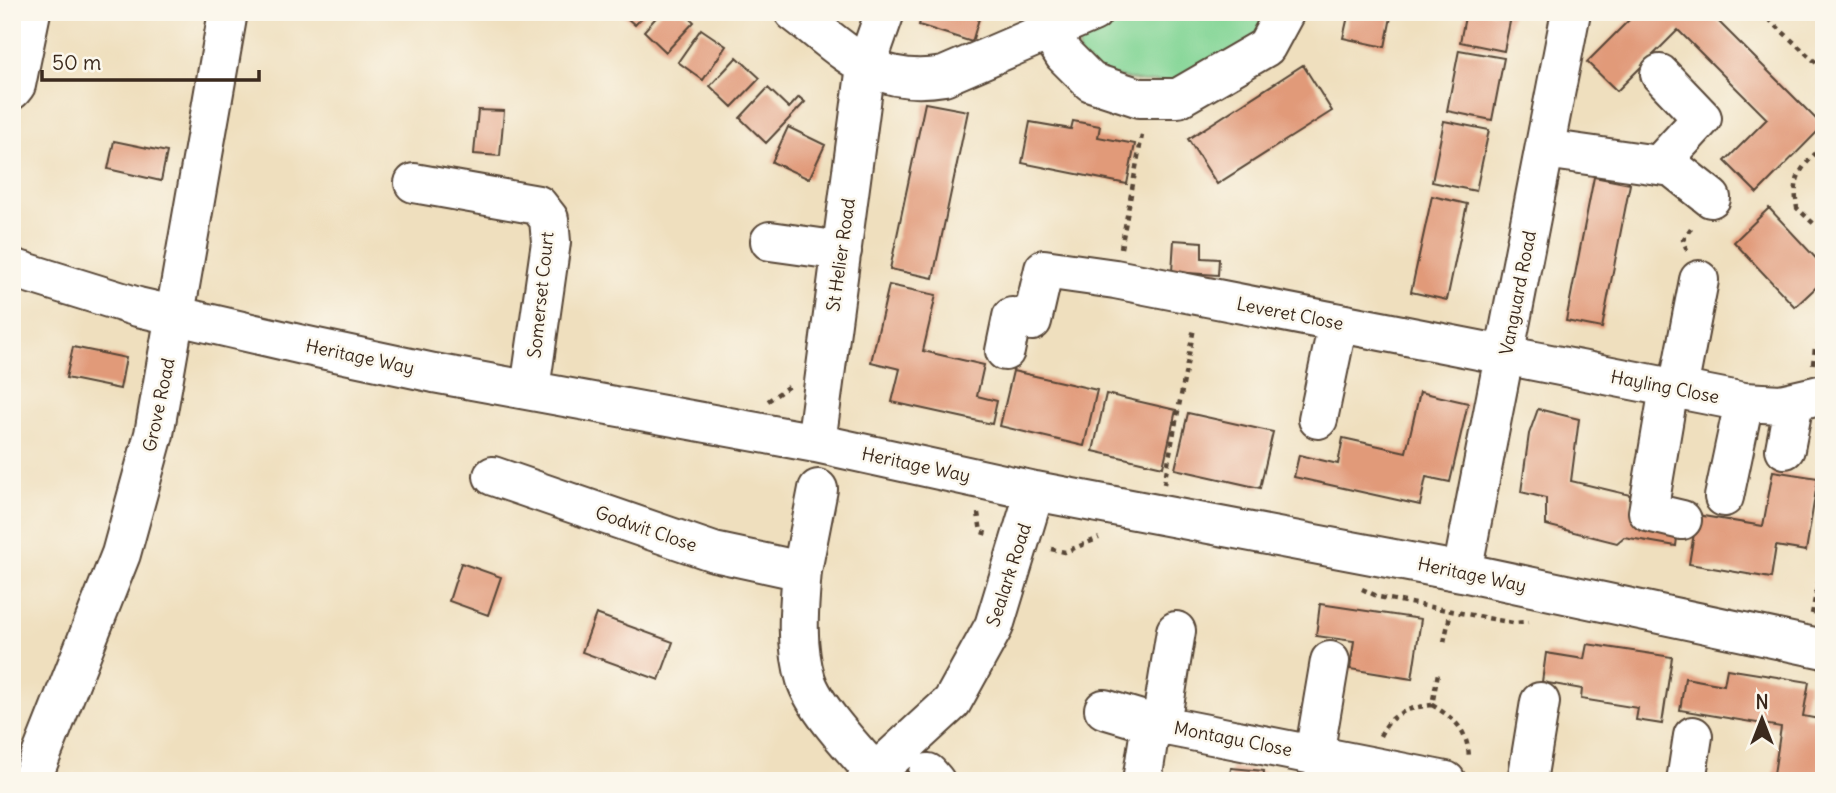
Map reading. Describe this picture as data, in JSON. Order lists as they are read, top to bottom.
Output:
{
  "streets": {
    "street": [
      "St Helier Road",
      "Vanguard Road",
      "Somerset Court",
      "Leveret Close",
      "Heritage Way",
      "Hayling Close",
      "Grove Road",
      "Godwit Close",
      "Sealark Road",
      "Montagu Close"
    ]
  },
  "crossings": [
    ["St Helier Road", "Heritage Way"],
    ["Vanguard Road", "Leveret Close"],
    ["Vanguard Road", "Heritage Way"],
    ["Vanguard Road", "Hayling Close"],
    ["Somerset Court", "Heritage Way"],
    ["Leveret Close", "Hayling Close"],
    ["Heritage Way", "Grove Road"],
    ["Heritage Way", "Sealark Road"]
  ],
  "scale_bar": "50 m",
  "north": "top"
}
